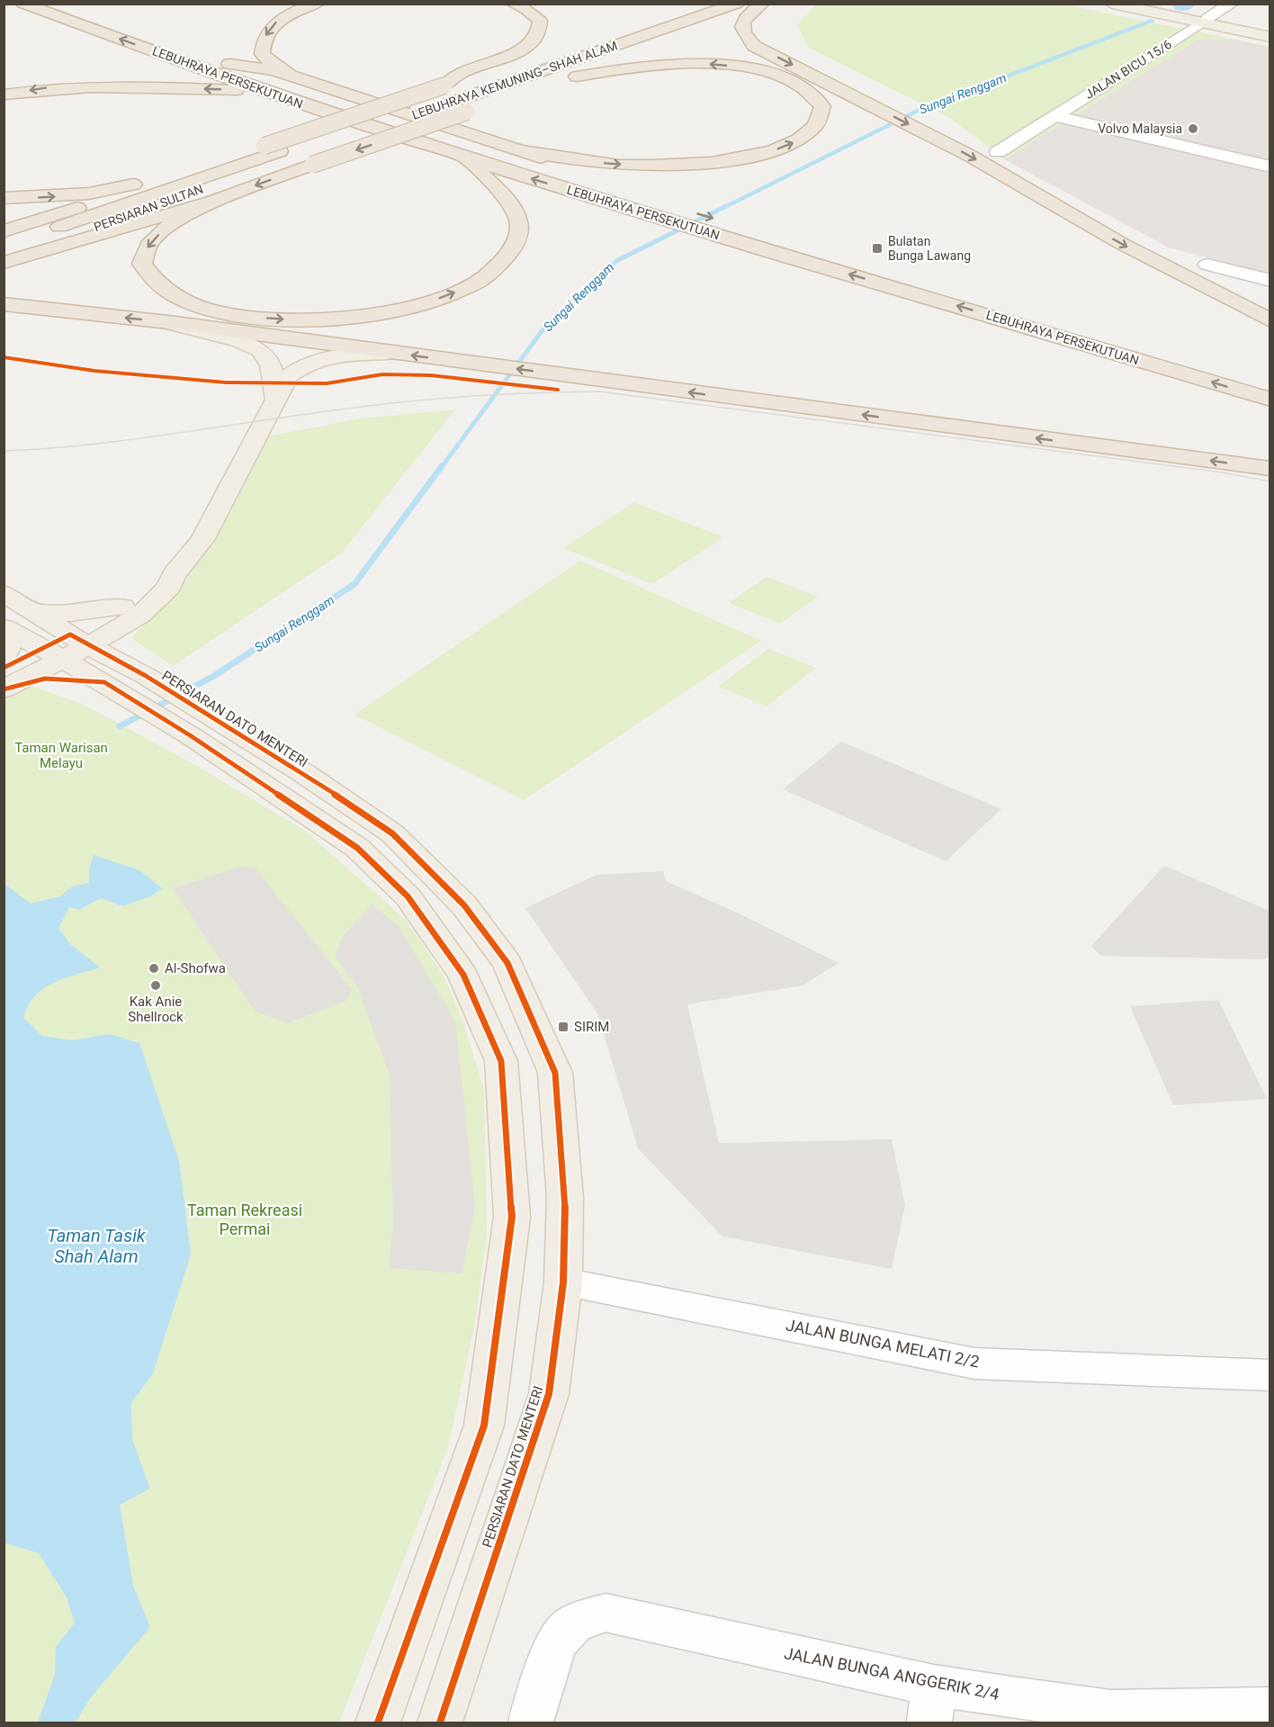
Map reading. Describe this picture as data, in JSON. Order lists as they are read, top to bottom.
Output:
{
  "streets": {
    "highway": ["LEBUHRAYA PERSEKUTUAN", "LEBUHRAYA KEMUNING–SHAH ALAM", "PERSIARAN SULTAN"],
    "main road": ["PERSIARAN DATO MENTERI"],
    "street": ["JALAN BICU 15/6", "JALAN BUNGA MELATI 2/2", "JALAN BUNGA ANGGERIK 2/4"]
  },
  "crossings": [
    ["LEBUHRAYA KEMUNING–SHAH ALAM", "PERSIARAN SULTAN"],
    ["PERSIARAN DATO MENTERI", "JALAN BUNGA MELATI 2/2"]
  ],
  "water": ["Sungai Renggam", "Taman Tasik Shah Alam"],
  "parks": ["Taman Warisan Melayu", "Taman Rekreasi Permai"],
  "places": {
    "other": ["Volvo Malaysia", "Al-Shofwa", "Kak Anie Shellrock"],
    "transit": ["Bulatan Bunga Lawang", "SIRIM"]
  }
}
